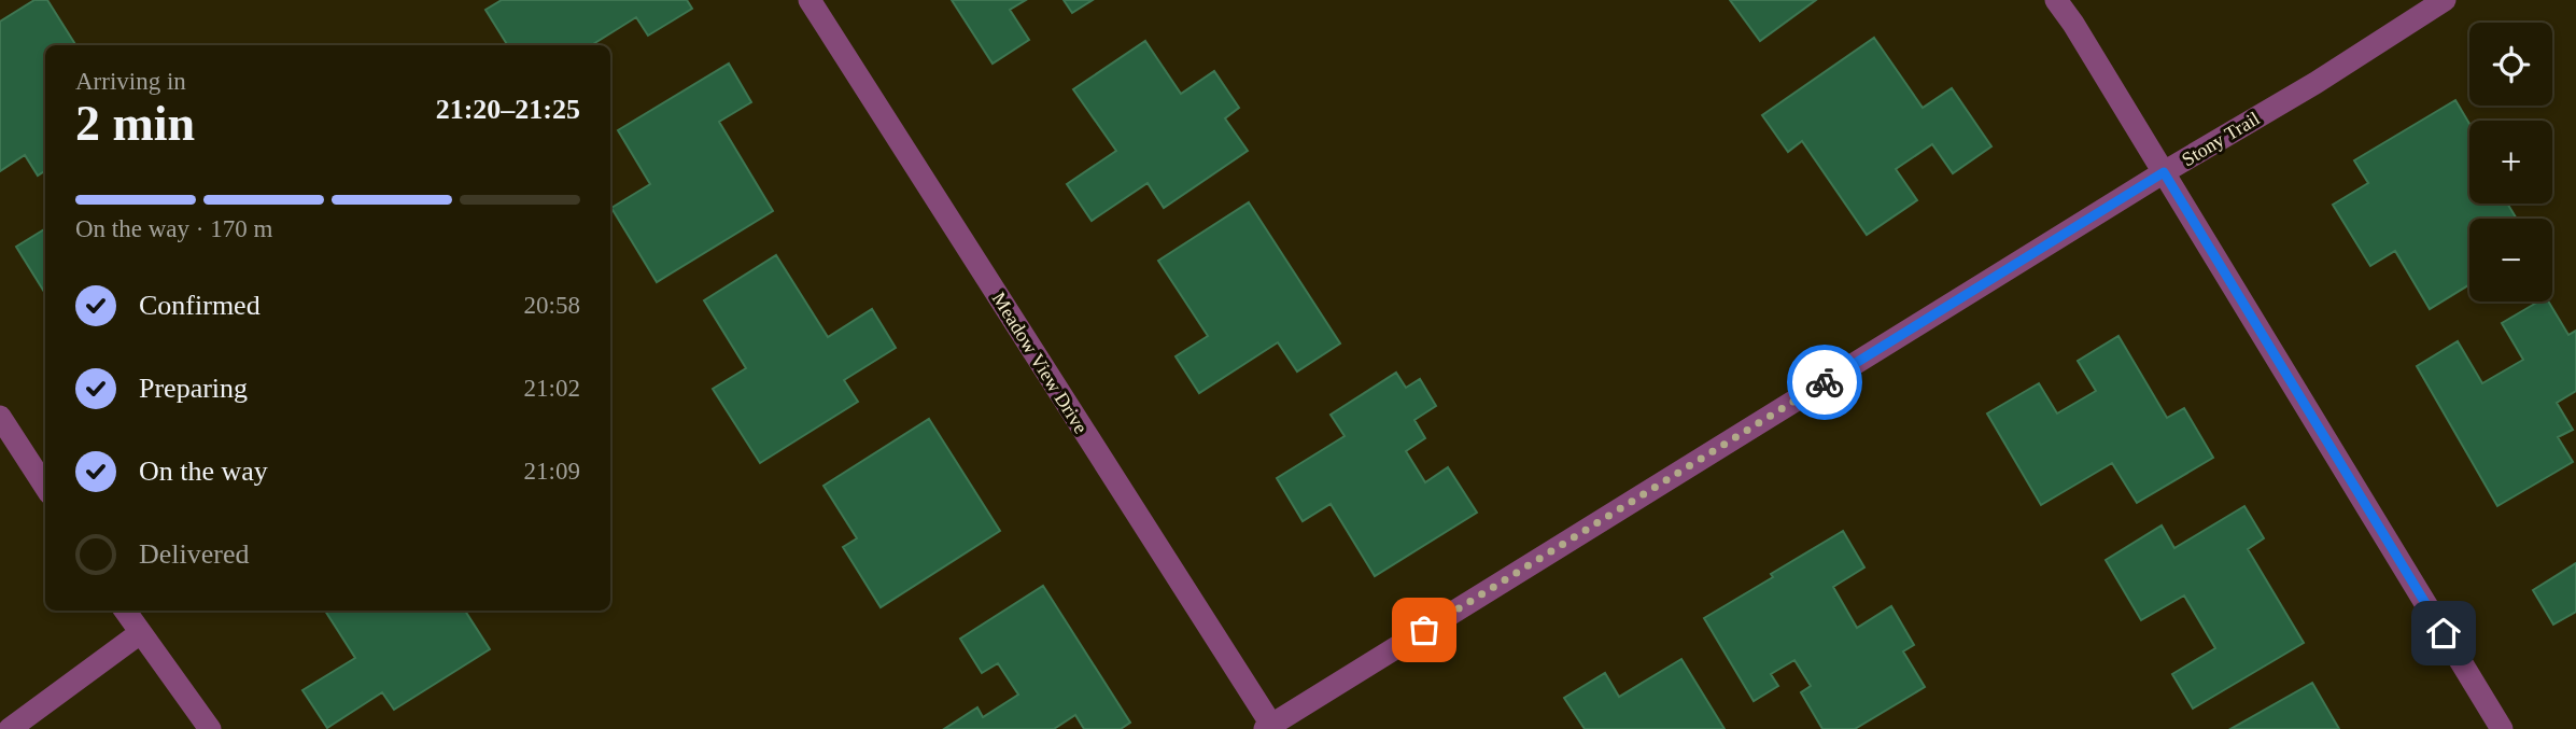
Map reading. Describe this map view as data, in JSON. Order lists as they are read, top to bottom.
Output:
{
  "streets": {
    "street": ["Stony Trail", "Meadow View Drive"]
  },
  "crossings": [
    ["Stony Trail", "Meadow View Drive"]
  ],
  "page": {
    "map_buttons": ["+", "−"],
    "heading": ["2 min", "Arriving in", "21:20–21:25"],
    "bar": "On the way · 170 m",
    "list": [
      ["Confirmed", "20:58"],
      ["Preparing", "21:02"],
      ["On the way", "21:09"],
      "Delivered"
    ]
  }
}
